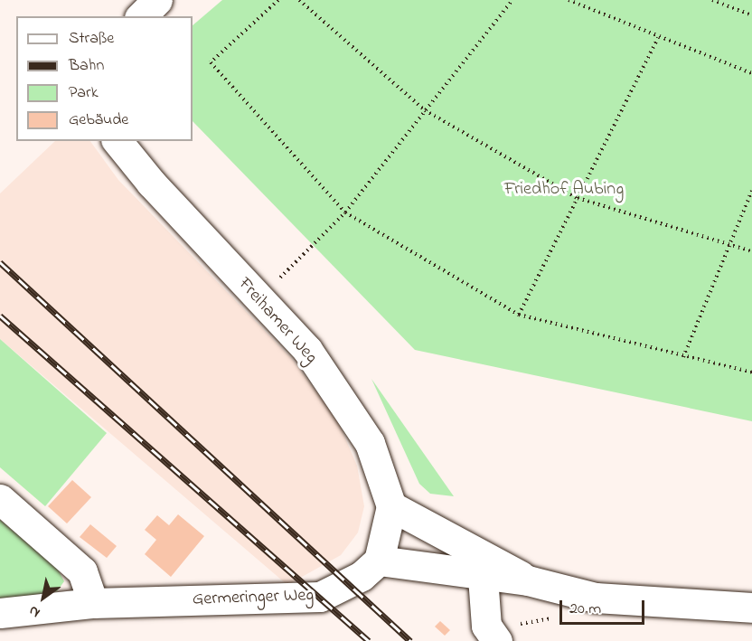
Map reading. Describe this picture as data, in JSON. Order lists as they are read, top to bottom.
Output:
{
  "streets": {
    "street": ["Freihamer Weg", "Germeringer Weg"]
  },
  "parks": ["Friedhof Aubing"],
  "legend": [
    "Straße",
    "Bahn",
    "Park",
    "Gebäude"
  ],
  "scale_bar": "20 m",
  "north": "bottom left"
}
